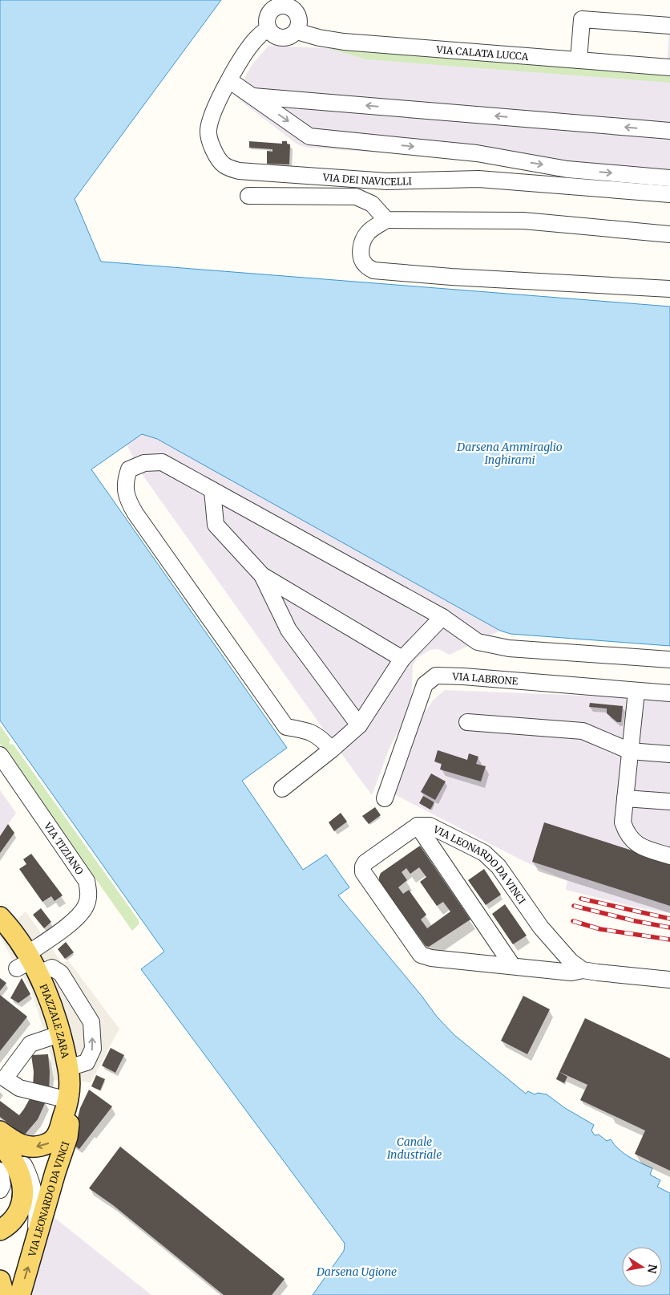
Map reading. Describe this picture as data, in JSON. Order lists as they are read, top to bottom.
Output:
{
  "streets": {
    "main road": ["VIA LEONARDO DA VINCI", "PIAZZALE ZARA"],
    "street": [
      "VIA CALATA LUCCA",
      "VIA DEI NAVICELLI",
      "VIA LABRONE",
      "VIA TIZIANO"
    ]
  },
  "crossings": [
    ["VIA CALATA LUCCA", "VIA DEI NAVICELLI"],
    ["VIA TIZIANO", "PIAZZALE ZARA"],
    ["VIA LEONARDO DA VINCI", "PIAZZALE ZARA"]
  ],
  "water": ["Darsena Ammiraglio Inghirami", "Canale Industriale", "Darsena Ugione"],
  "north": "right"
}
